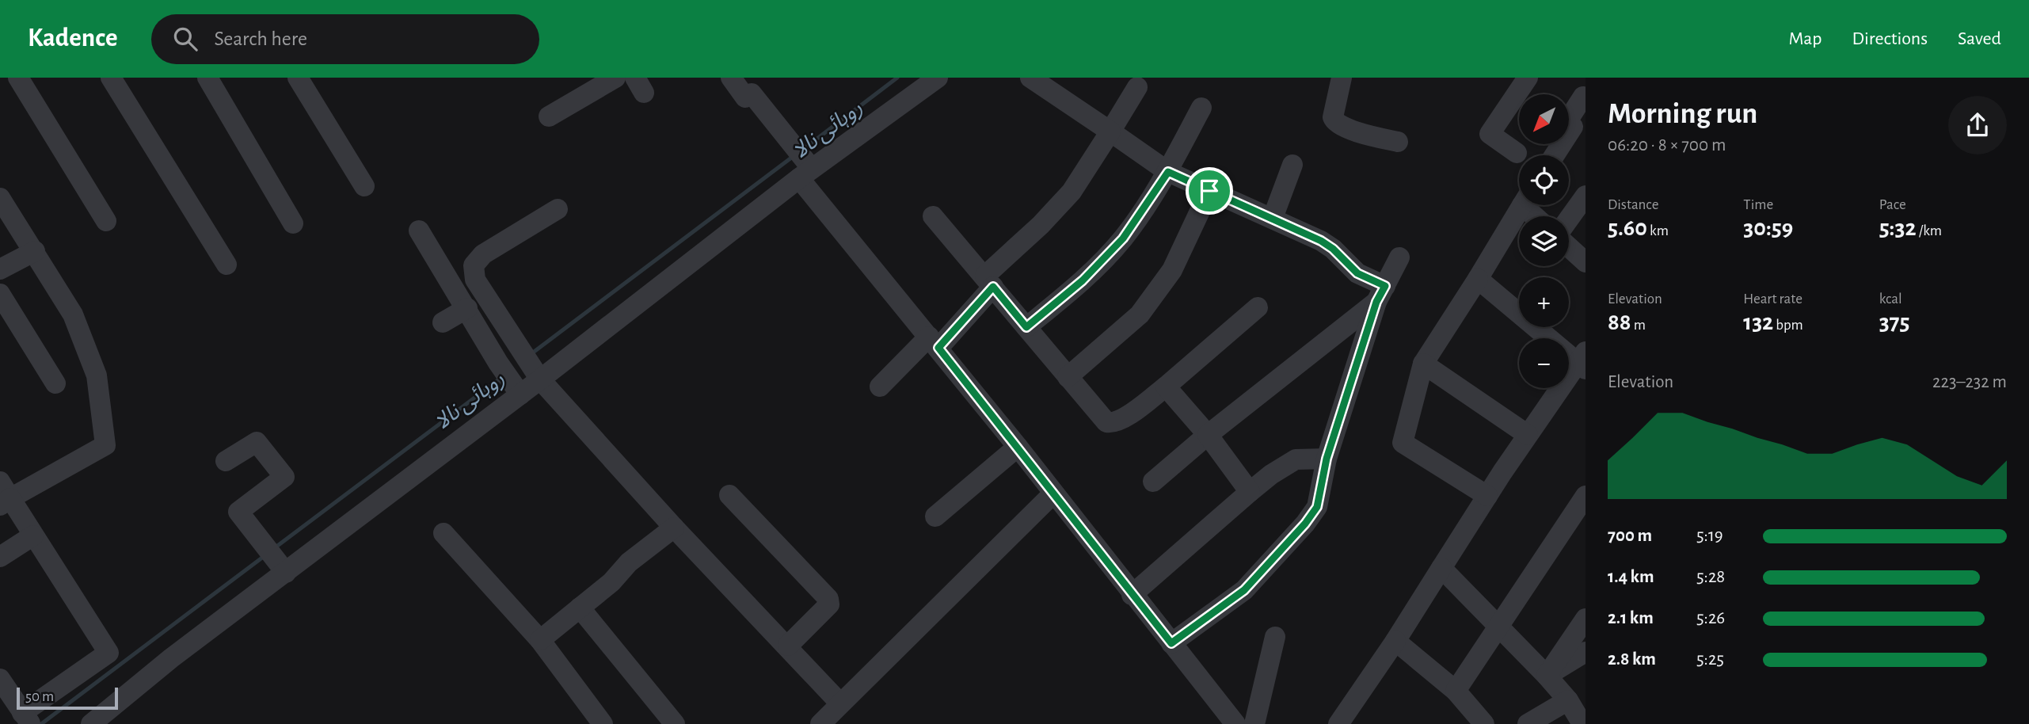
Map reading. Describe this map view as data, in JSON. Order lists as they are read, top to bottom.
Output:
{
  "water": ["روہائی نالا"],
  "scale_bar": "50 m",
  "north": "bottom left",
  "page": {
    "header": "Kadence",
    "search": "Search here",
    "nav": ["Map", "Directions", "Saved"],
    "heading": ["Morning run", "06:20 · 8 × 700 m"],
    "map_buttons": ["+", "−"],
    "stats": [
      ["Distance", "5.60 km"],
      ["Time", "30:59"],
      ["Pace", "5:32 /km"],
      ["Elevation", "88 m"],
      ["Heart rate", "132 bpm"],
      ["kcal", "375"]
    ],
    "chart": ["Elevation", "223–232 m"],
    "list": [
      {
        "name": "700 m",
        "note": "5:19"
      },
      {
        "name": "1.4 km",
        "note": "5:28"
      },
      {
        "name": "2.1 km",
        "note": "5:26"
      },
      {
        "name": "2.8 km",
        "note": "5:25"
      }
    ],
    "scale": "50 m"
  }
}
